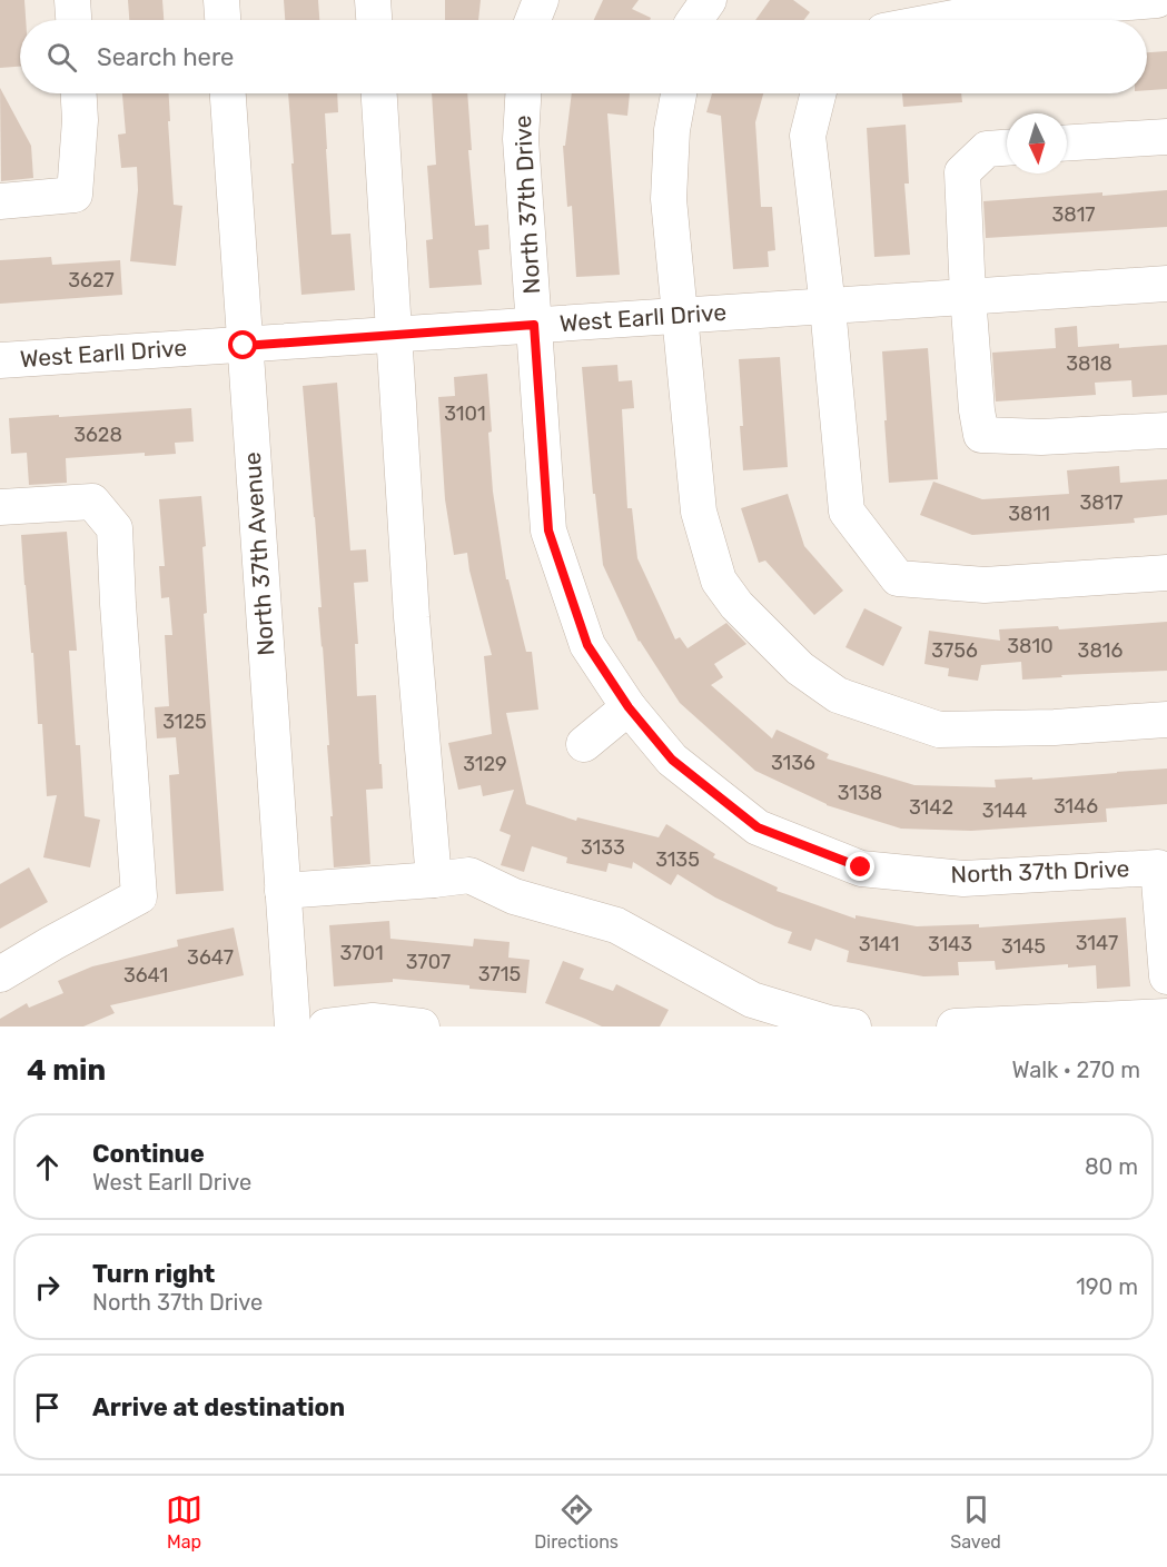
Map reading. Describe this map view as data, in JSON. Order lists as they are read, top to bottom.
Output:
{
  "streets": {
    "street": ["North 37th Drive", "West Earll Drive", "North 37th Avenue"]
  },
  "crossings": [
    ["North 37th Drive", "West Earll Drive"],
    ["West Earll Drive", "North 37th Avenue"]
  ],
  "house_numbers": [
    "3817",
    "3627",
    "3818",
    "3101",
    "3628",
    "3817",
    "3811",
    "3810",
    "3756",
    "3816",
    "3125",
    "3136",
    "3129",
    "3138",
    "3146",
    "3142",
    "3144",
    "3133",
    "3135",
    "3147",
    "3141",
    "3143",
    "3145",
    "3701",
    "3647",
    "3707",
    "3715",
    "3641"
  ],
  "north": "bottom",
  "page": {
    "search": "Search here",
    "heading": ["4 min", "Walk · 270 m"],
    "list": [
      ["Continue", "West Earll Drive", "80 m"],
      ["Turn right", "North 37th Drive", "190 m"],
      "Arrive at destination"
    ],
    "nav": ["Map", "Directions", "Saved"]
  }
}
